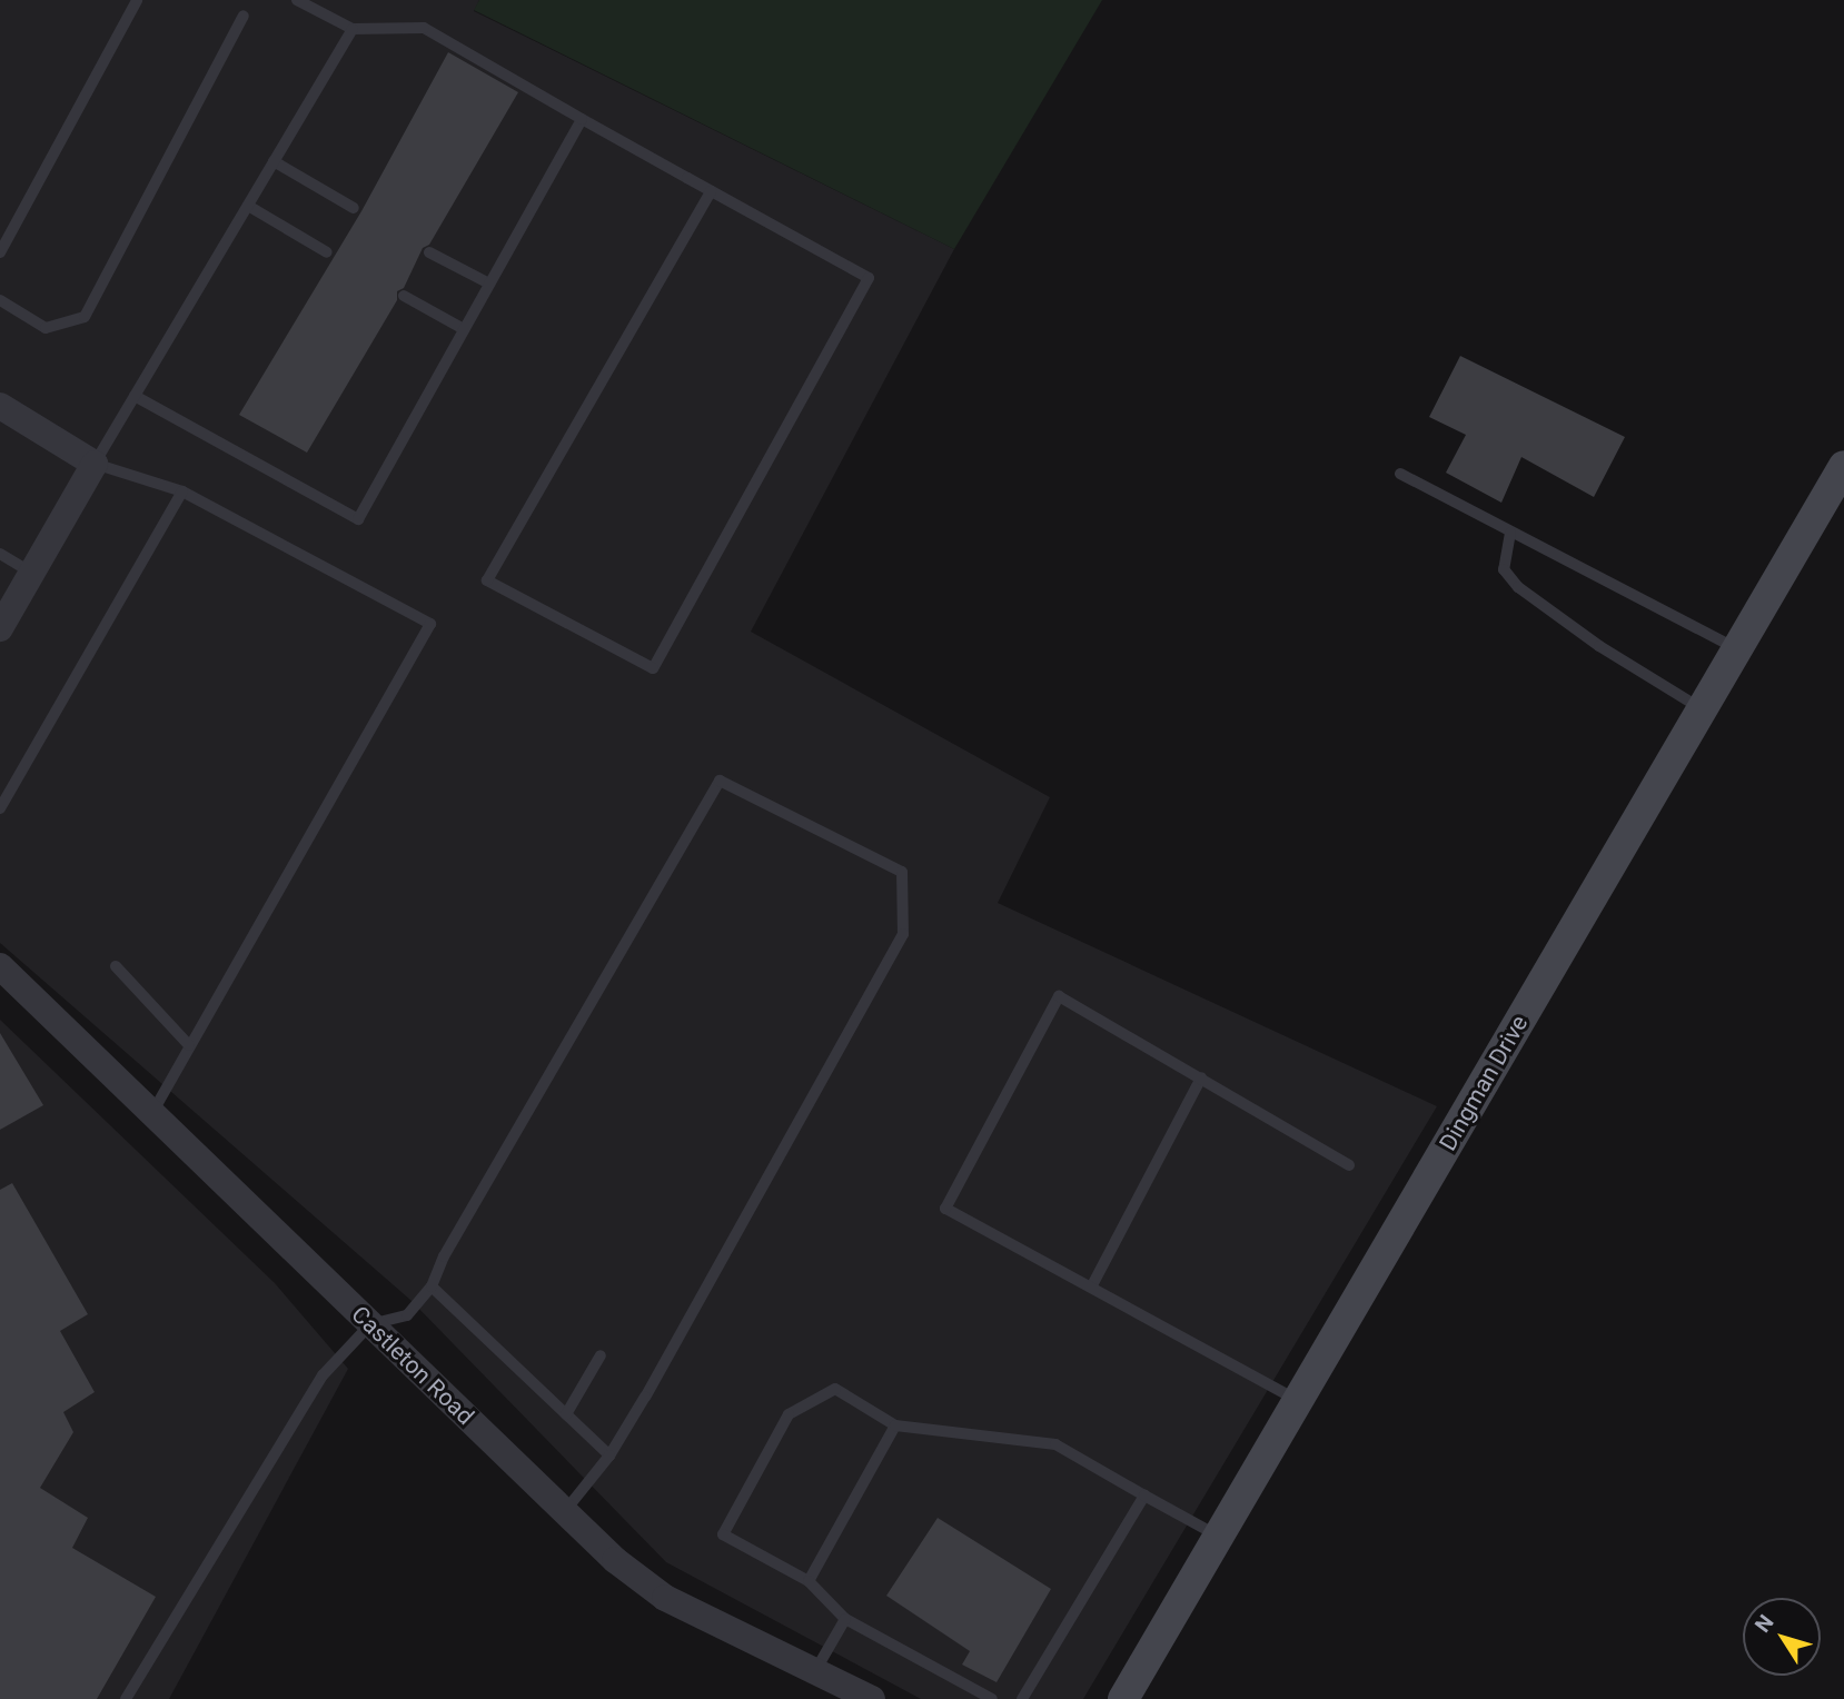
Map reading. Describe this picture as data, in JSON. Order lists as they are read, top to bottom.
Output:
{
  "streets": {
    "main road": ["Dingman Drive"],
    "street": ["Castleton Road"]
  },
  "north": "top left"
}
